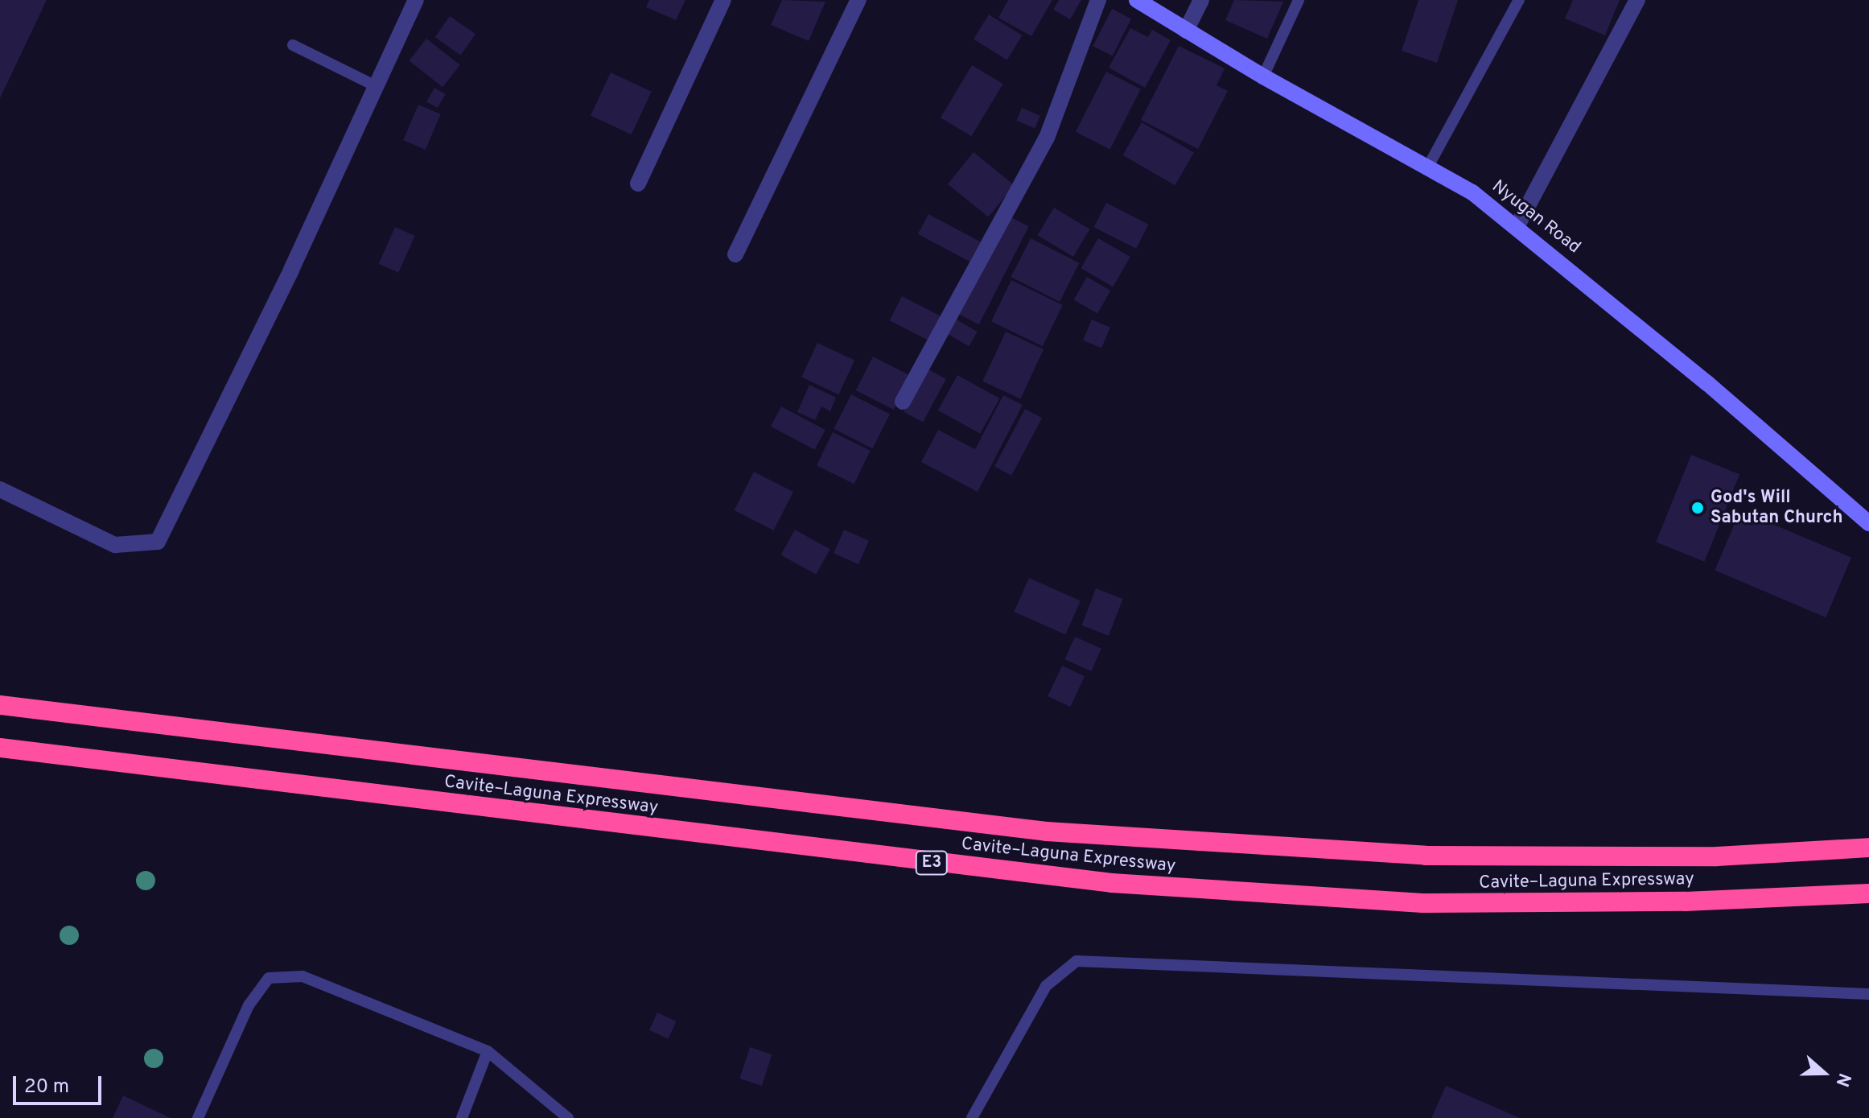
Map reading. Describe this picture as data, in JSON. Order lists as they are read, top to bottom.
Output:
{
  "streets": {
    "highway": ["Cavite–Laguna Expressway", "E3"],
    "main road": ["Nyugan Road"]
  },
  "places": ["God's Will Sabutan Church"],
  "scale_bar": "20 m",
  "north": "right"
}
